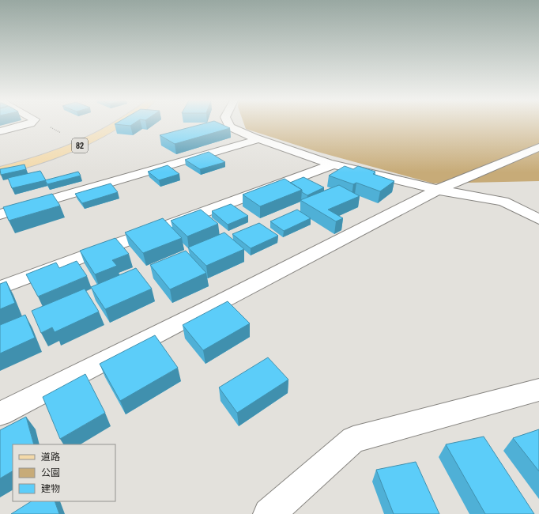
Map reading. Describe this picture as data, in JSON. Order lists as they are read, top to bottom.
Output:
{
  "streets": {
    "main road": ["82"]
  },
  "legend": ["道路", "公園", "建物"]
}
